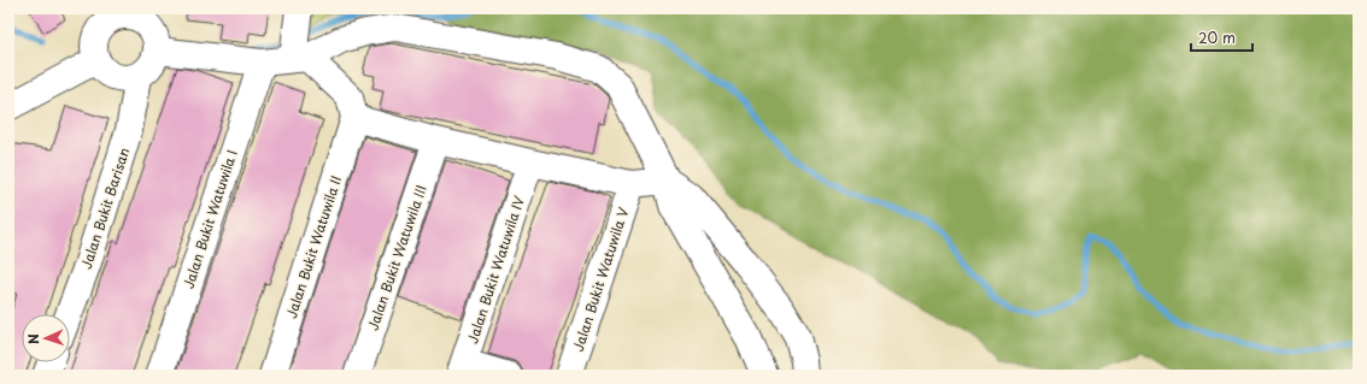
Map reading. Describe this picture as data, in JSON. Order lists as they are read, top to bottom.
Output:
{
  "streets": {
    "street": [
      "Jalan Bukit Barisan",
      "Jalan Bukit Watuwila I",
      "Jalan Bukit Watuwila II",
      "Jalan Bukit Watuwila III",
      "Jalan Bukit Watuwila IV",
      "Jalan Bukit Watuwila V"
    ]
  },
  "scale_bar": "20 m",
  "north": "left"
}
